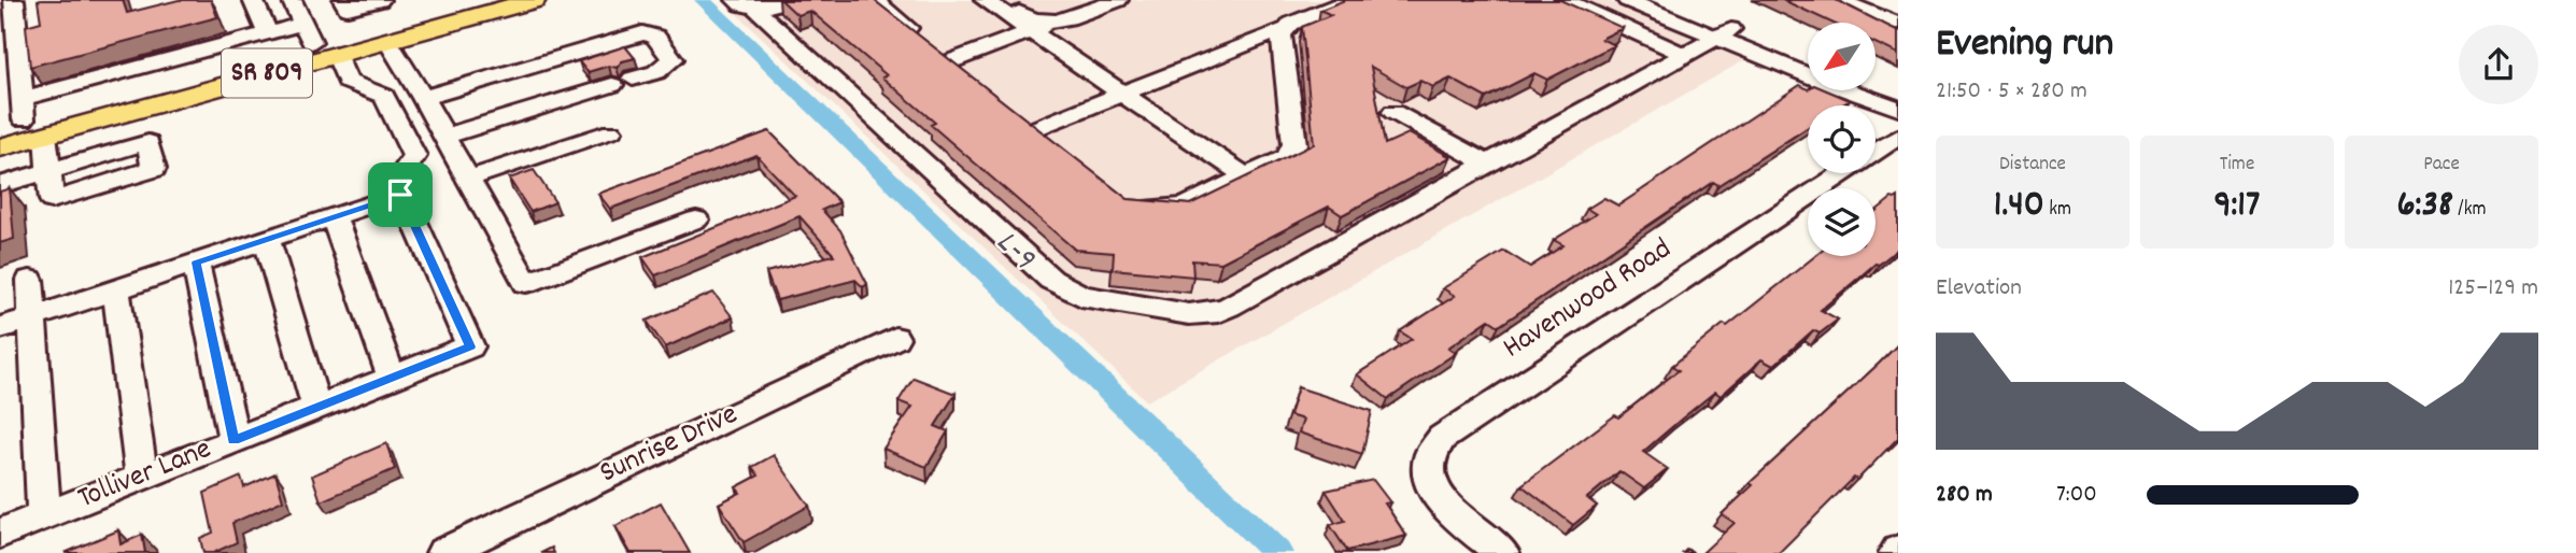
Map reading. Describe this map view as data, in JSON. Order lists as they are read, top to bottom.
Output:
{
  "streets": {
    "main road": ["SR 809"],
    "street": ["Havenwood Road", "Sunrise Drive", "Tolliver Lane"]
  },
  "water": ["L-9"],
  "north": "bottom left",
  "page": {
    "heading": ["Evening run", "21:50 · 5 × 280 m"],
    "stats": [
      ["Distance", "1.40 km"],
      ["Time", "9:17"],
      ["Pace", "6:38 /km"]
    ],
    "chart": ["Elevation", "125–129 m"],
    "list": [
      {
        "name": "280 m",
        "note": "7:00"
      }
    ]
  }
}
